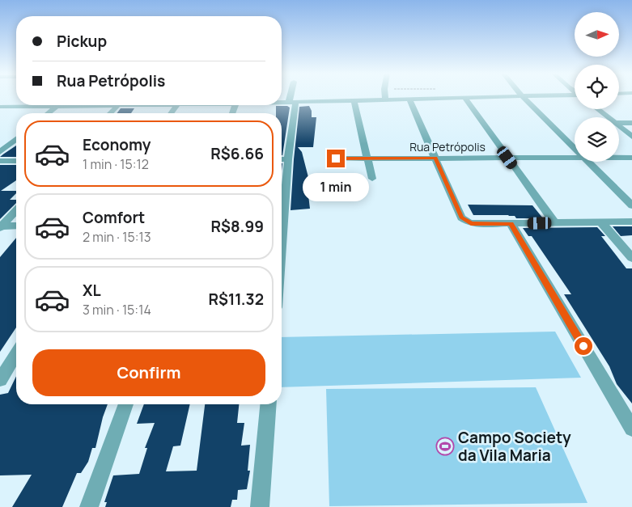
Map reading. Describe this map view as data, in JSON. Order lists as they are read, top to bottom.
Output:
{
  "streets": {
    "street": ["Rua Petrópolis"]
  },
  "places": {
    "sports": ["Campo Society da Vila Maria"]
  },
  "north": "right",
  "page": {
    "banner": ["Pickup", "Rua Petrópolis"],
    "list": [
      {
        "name": "Economy",
        "note": "1 min · 15:12",
        "value": "R$6.66"
      },
      {
        "name": "Comfort",
        "note": "2 min · 15:13",
        "value": "R$8.99"
      },
      {
        "name": "XL",
        "note": "3 min · 15:14",
        "value": "R$11.32"
      }
    ],
    "bubble": "1 min",
    "buttons": "Confirm"
  }
}
